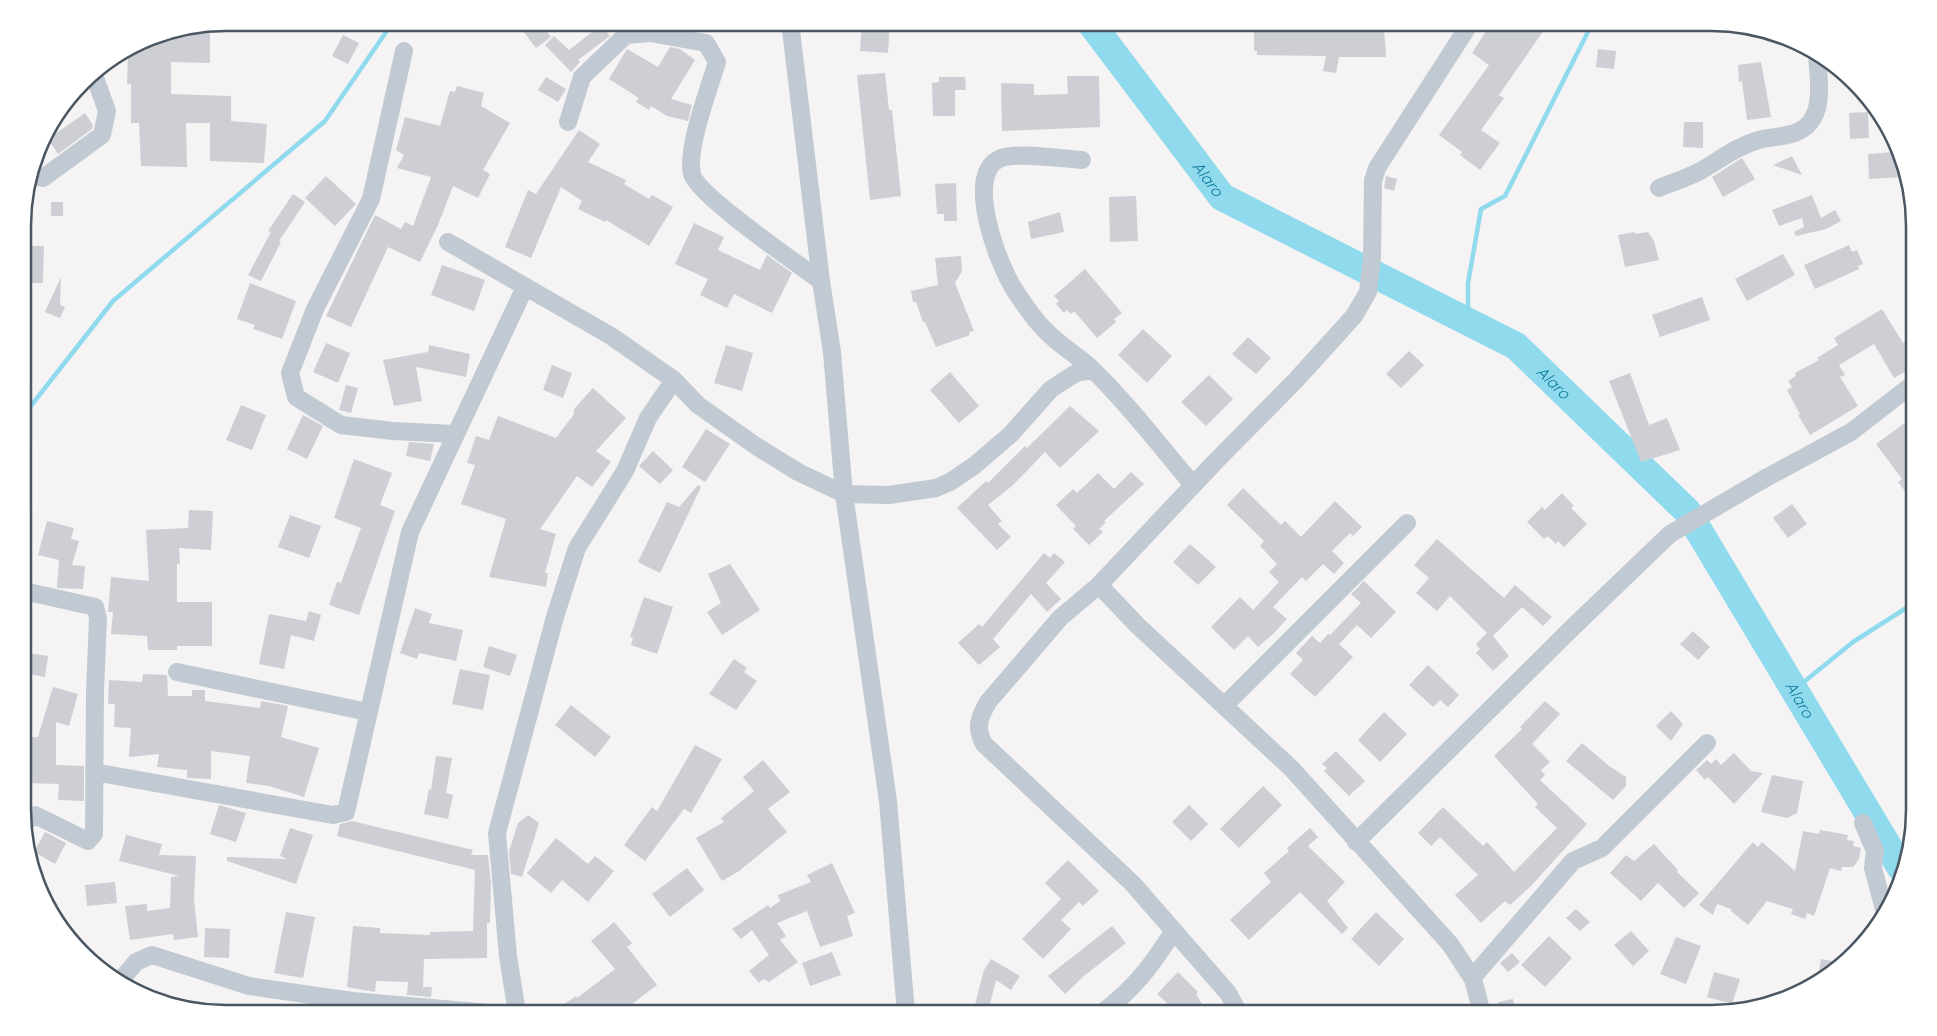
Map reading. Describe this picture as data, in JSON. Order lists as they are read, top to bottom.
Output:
{
  "water": ["Alaro"]
}
